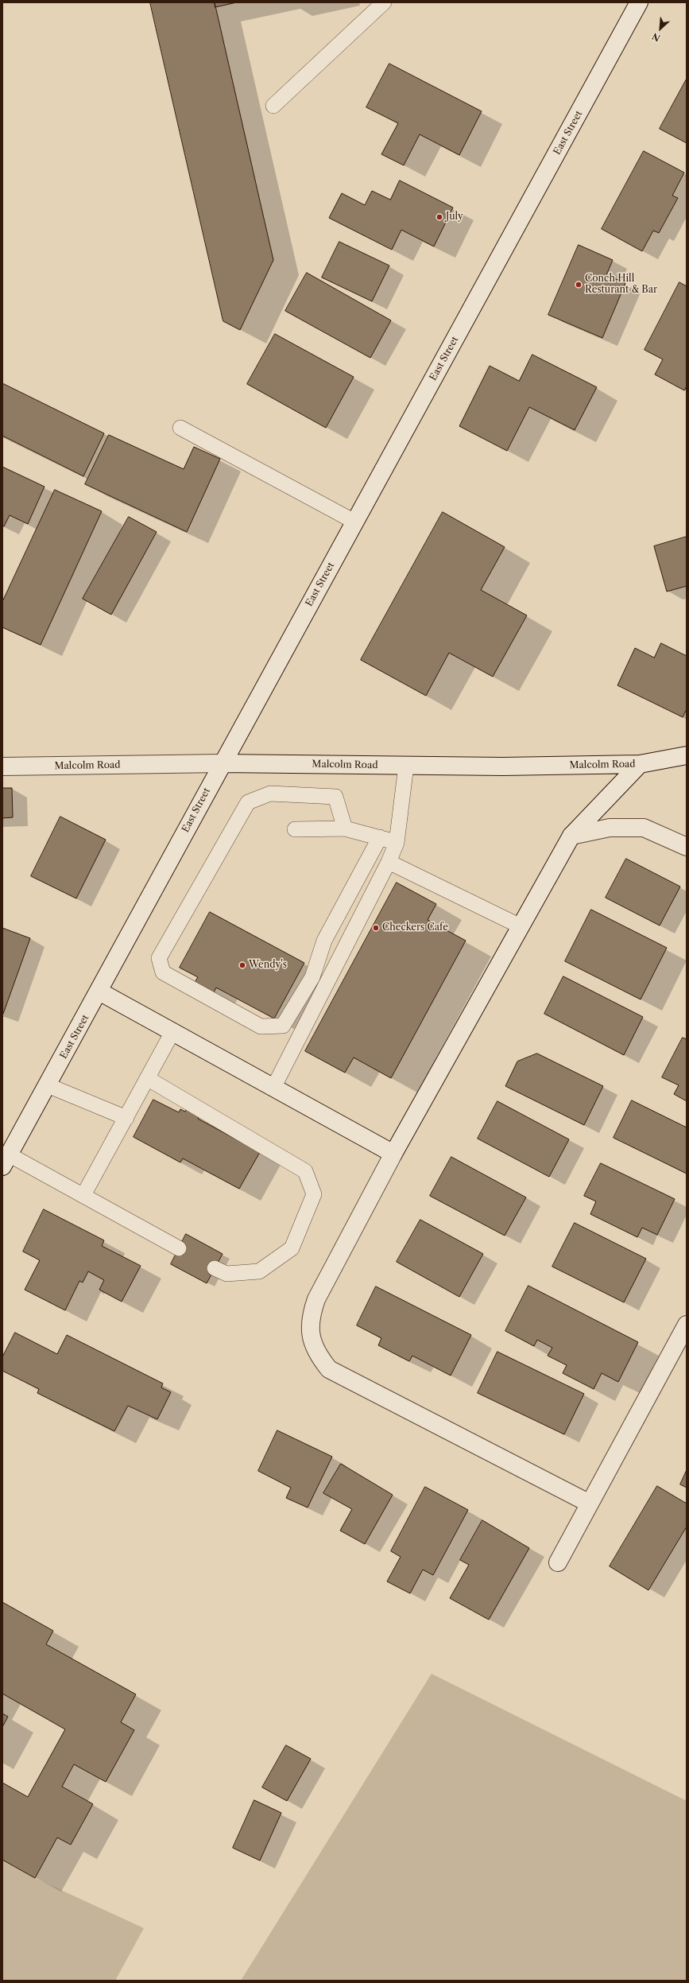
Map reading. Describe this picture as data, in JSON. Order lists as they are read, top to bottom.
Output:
{
  "streets": {
    "street": ["East Street", "Malcolm Road"]
  },
  "crossings": [
    ["East Street", "Malcolm Road"]
  ],
  "places": [
    "July",
    "Conch Hill Resturant & Bar",
    "Checkers Cafe",
    "Wendy's"
  ],
  "north": "bottom left"
}
